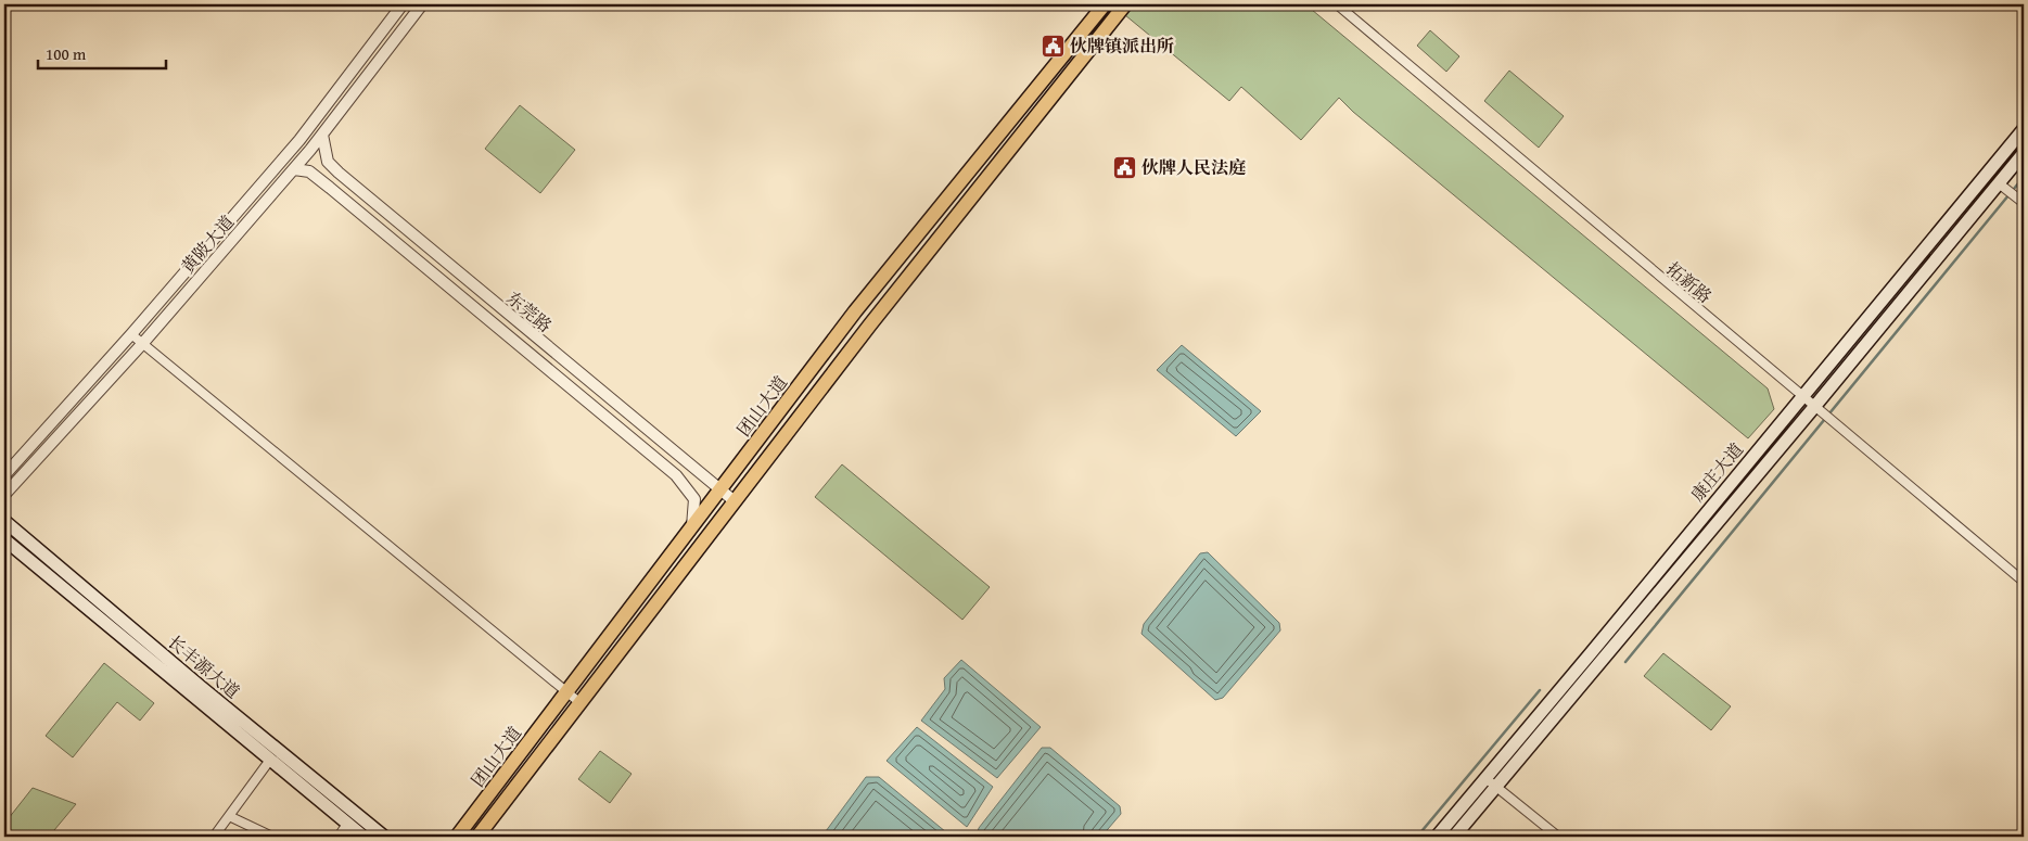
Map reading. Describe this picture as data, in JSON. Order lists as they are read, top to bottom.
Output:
{
  "streets": {
    "highway": ["团山大道"],
    "main road": ["康庄大道", "长丰源大道"],
    "street": ["黄陂大道", "拓新路", "东莞路"]
  },
  "crossings": [
    ["黄陂大道", "东莞路"],
    ["拓新路", "康庄大道"],
    ["东莞路", "团山大道"]
  ],
  "places": {
    "public building": ["伙牌镇派出所", "伙牌人民法庭"]
  },
  "scale_bar": "100 m"
}
